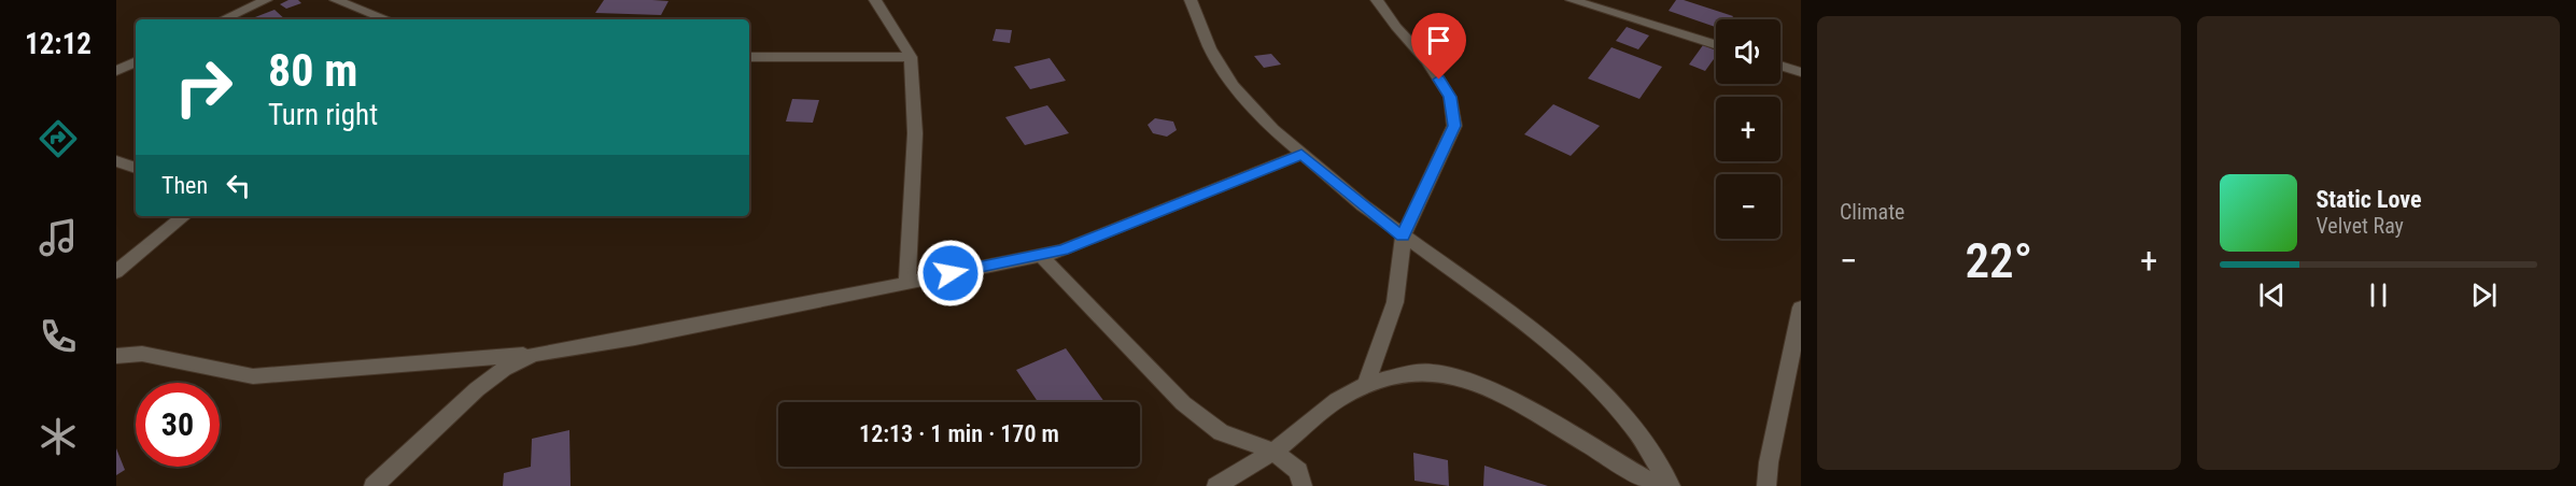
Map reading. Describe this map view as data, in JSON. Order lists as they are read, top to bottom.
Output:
{
  "page": {
    "tabs": "12:12",
    "tile": "Climate",
    "map_buttons": ["+", "−"],
    "turn": ["80 m", "Turn right"],
    "then": "Then",
    "song": ["Static Love", "Velvet Ray"],
    "heat": ["−", "22°", "+"],
    "limit": "30",
    "trip": "12:13 · 1 min · 170 m"
  }
}
